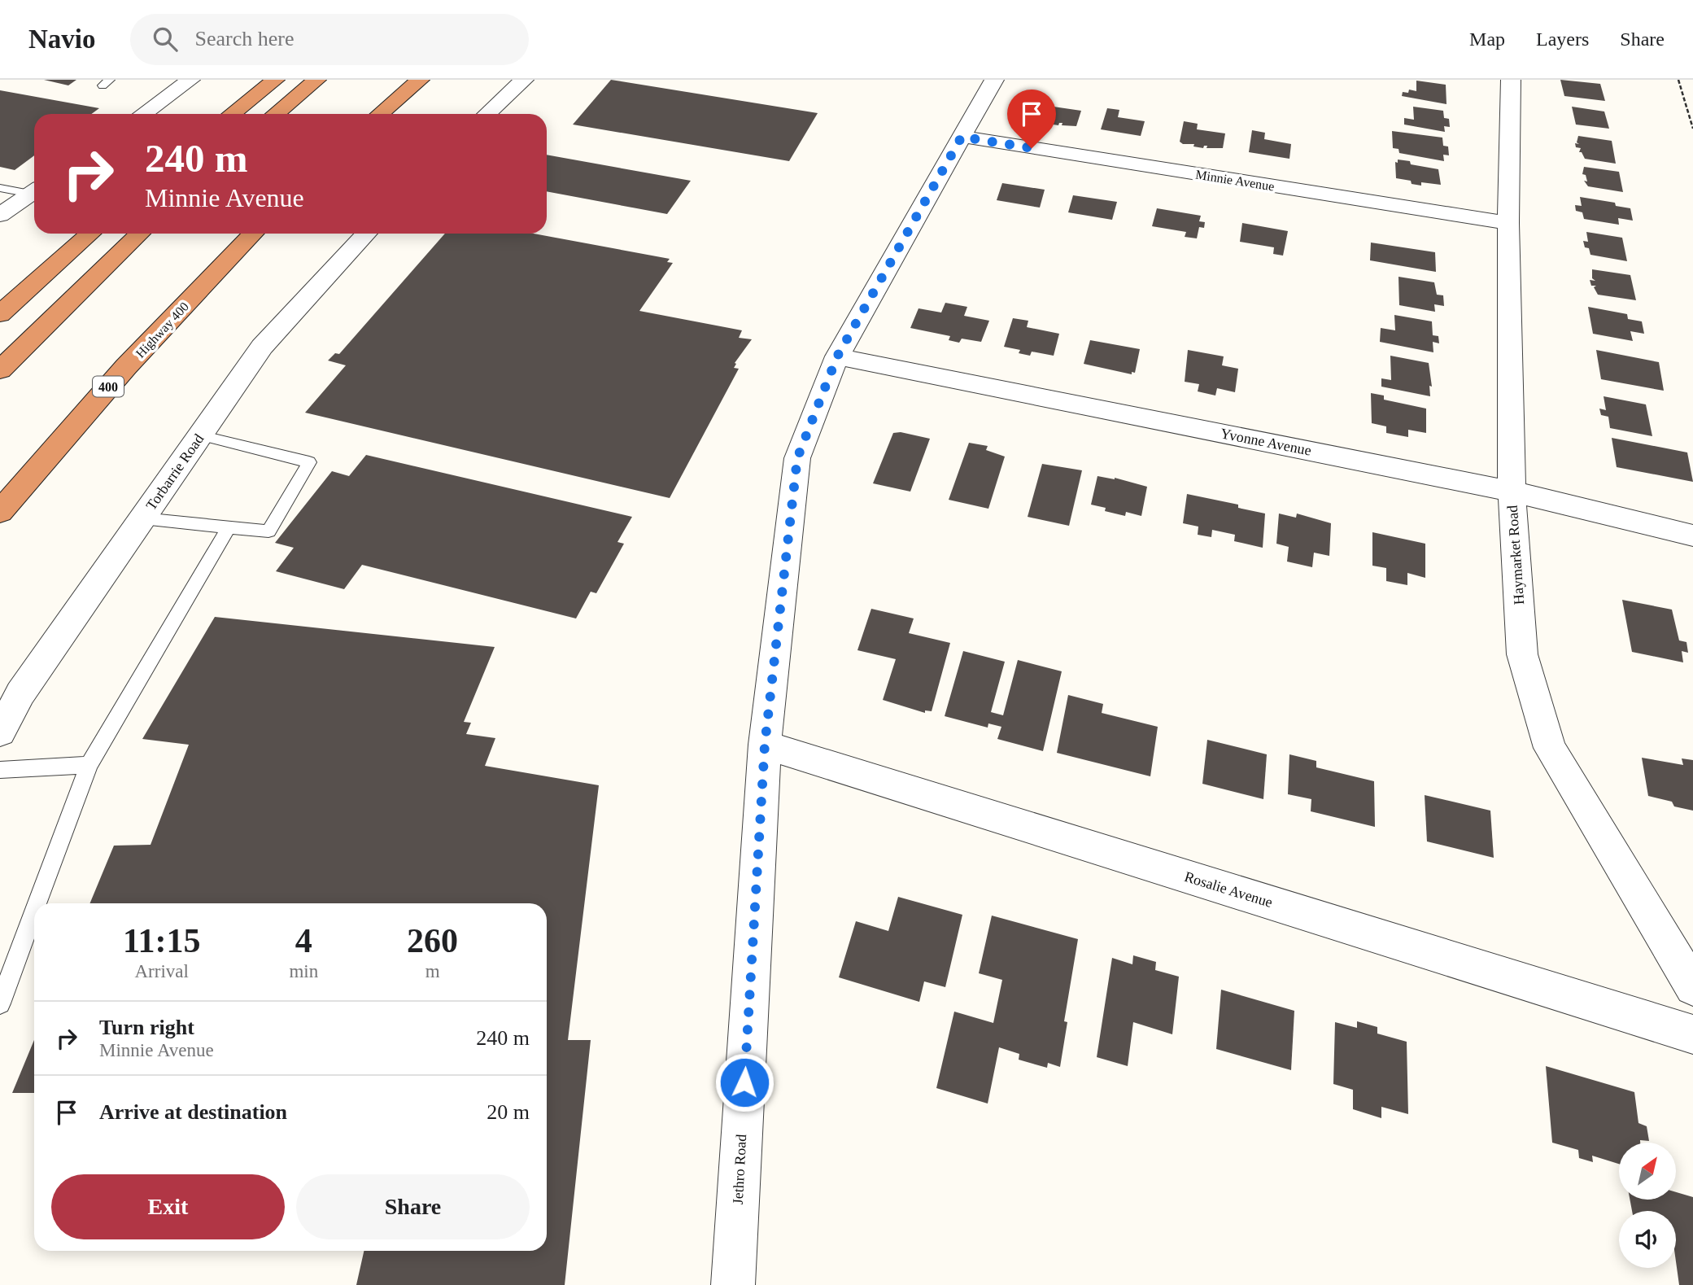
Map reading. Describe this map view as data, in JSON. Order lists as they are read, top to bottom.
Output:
{
  "streets": {
    "highway": ["Highway 400", "400"],
    "street": [
      "Minnie Avenue",
      "Yvonne Avenue",
      "Torbarrie Road",
      "Haymarket Road",
      "Rosalie Avenue",
      "Jethro Road"
    ]
  },
  "crossings": [
    ["Minnie Avenue", "Haymarket Road"],
    ["Minnie Avenue", "Jethro Road"],
    ["Yvonne Avenue", "Haymarket Road"],
    ["Yvonne Avenue", "Jethro Road"],
    ["Rosalie Avenue", "Jethro Road"]
  ],
  "north": "top right",
  "page": {
    "header": "Navio",
    "search": "Search here",
    "nav": ["Map", "Layers", "Share"],
    "turn": ["240 m", "Minnie Avenue"],
    "eta": [
      "11:15",
      "Arrival",
      "4",
      "min",
      "260",
      "m"
    ],
    "list": [
      {
        "name": "Turn right",
        "note": "Minnie Avenue",
        "value": "240 m"
      },
      {
        "name": "Arrive at destination",
        "value": "20 m"
      }
    ],
    "buttons": ["Exit", "Share"]
  }
}
